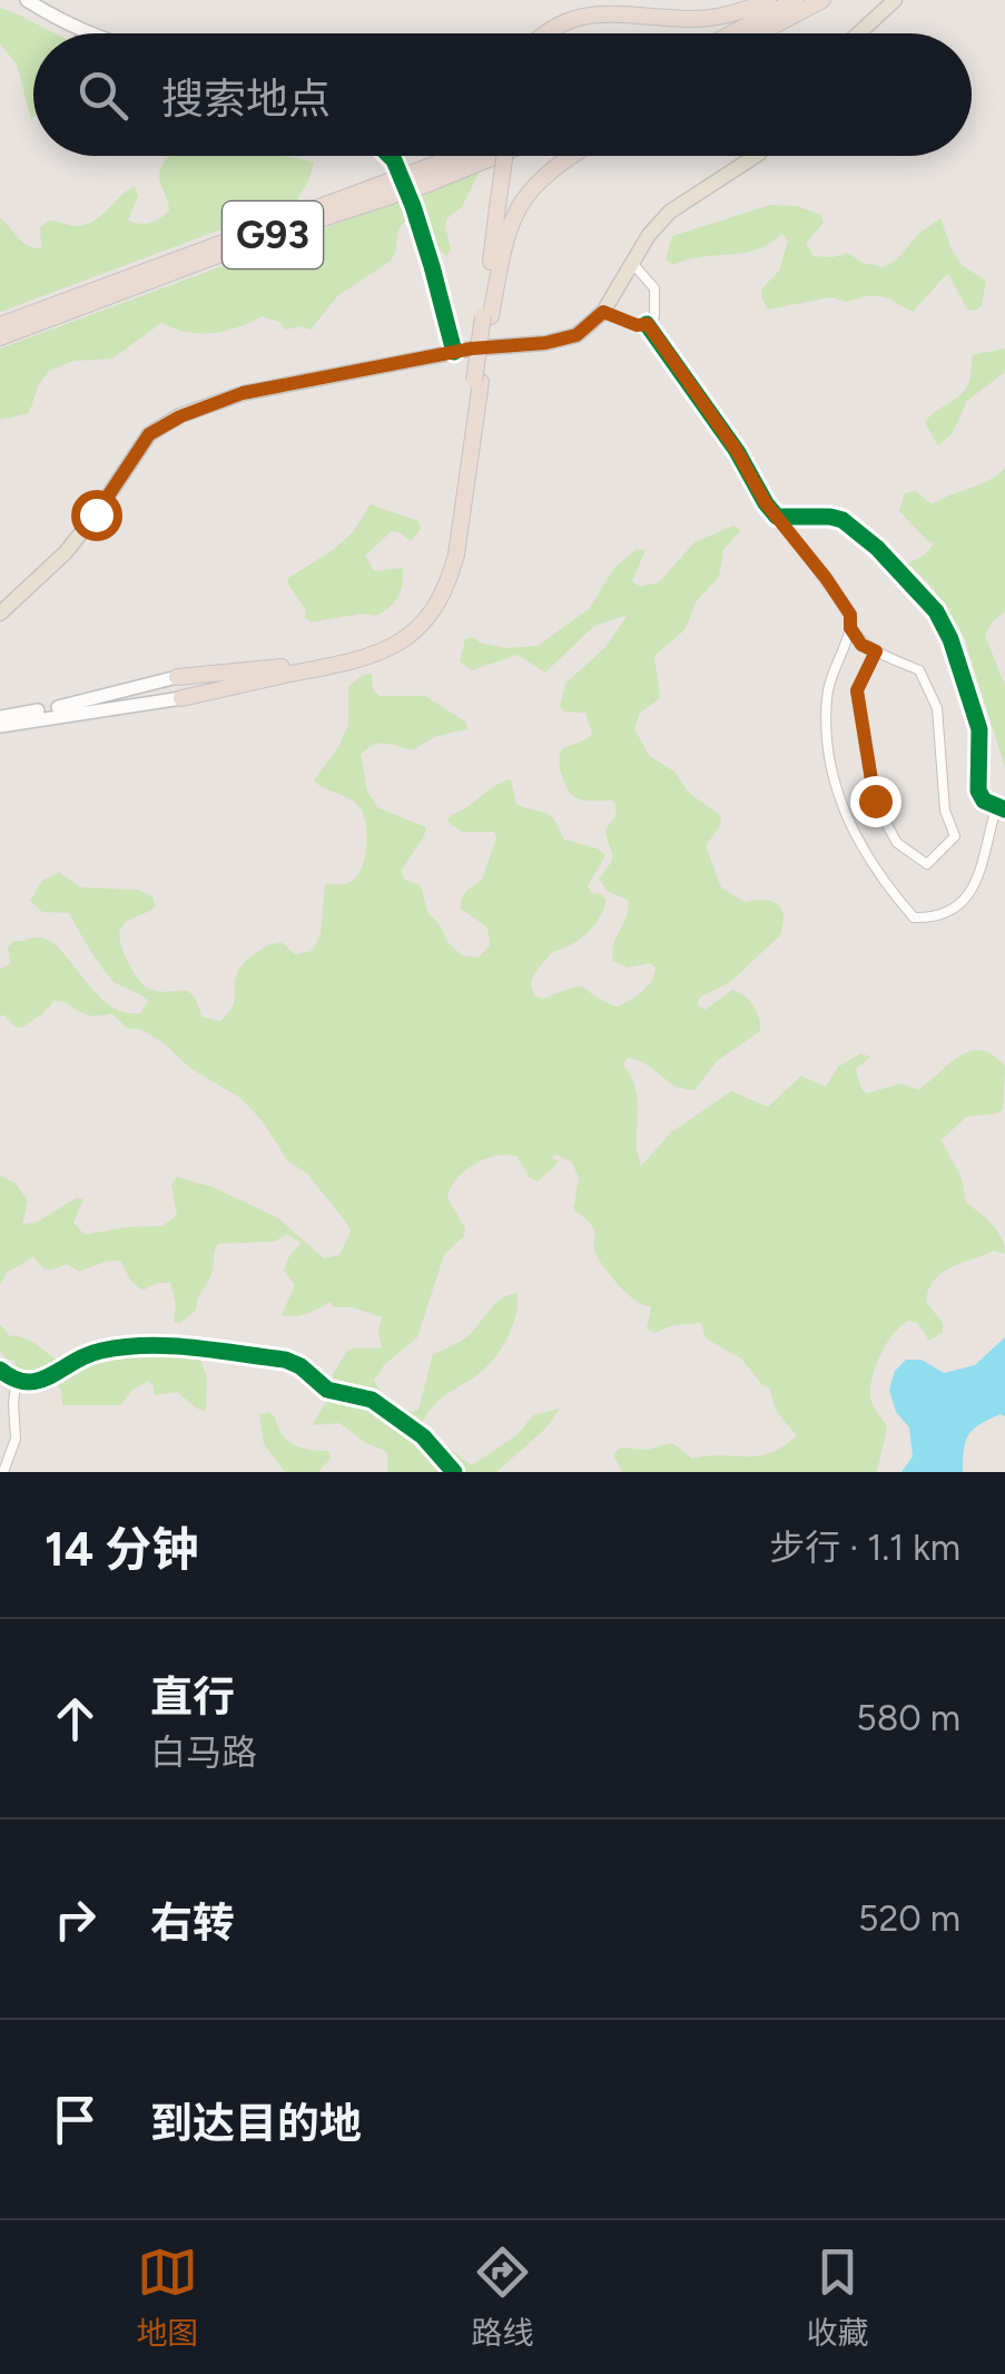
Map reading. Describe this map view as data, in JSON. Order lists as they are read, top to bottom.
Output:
{
  "streets": {
    "highway": ["G93"]
  },
  "page": {
    "search": "搜索地点",
    "heading": ["14 分钟", "步行 · 1.1 km"],
    "list": [
      ["直行", "白马路", "580 m"],
      ["右转", "520 m"],
      "到达目的地"
    ],
    "nav": ["地图", "路线", "收藏"]
  }
}
